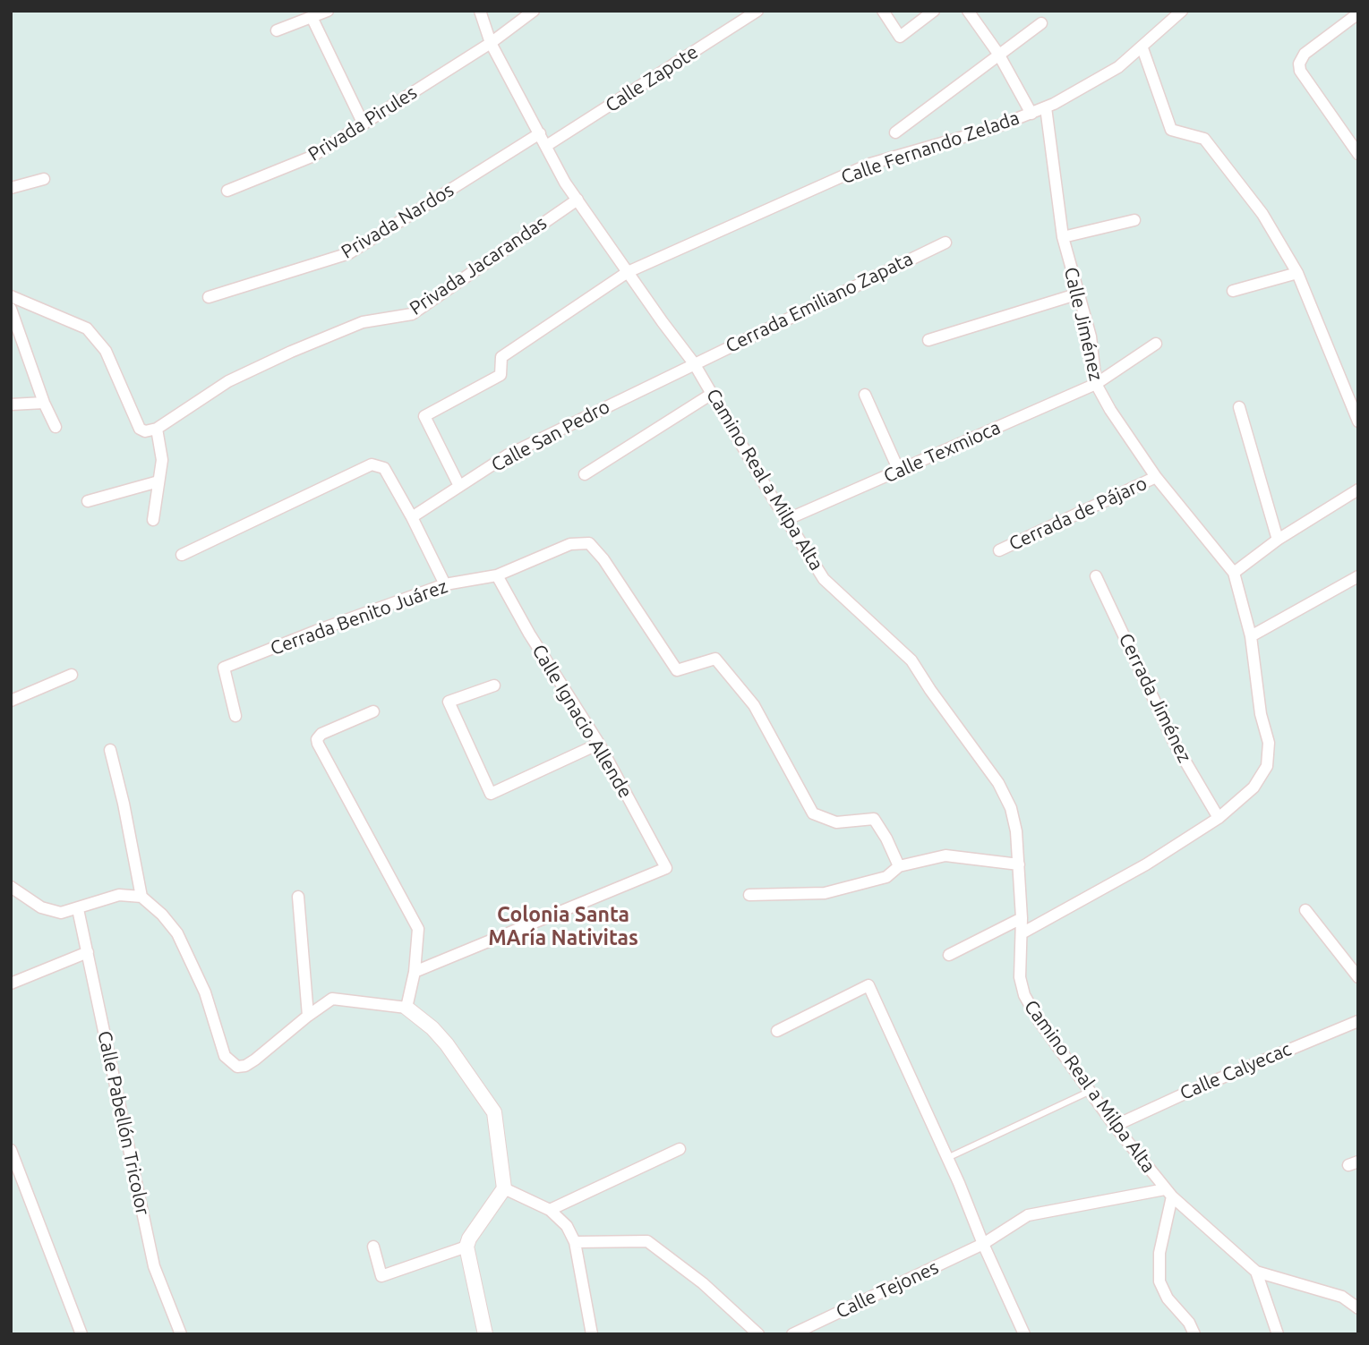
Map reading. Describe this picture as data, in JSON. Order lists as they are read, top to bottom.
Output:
{
  "streets": {
    "street": [
      "Calle Zapote",
      "Privada Pirules",
      "Calle Fernando Zelada",
      "Privada Nardos",
      "Privada Jacarandas",
      "Cerrada Emiliano Zapata",
      "Calle Jiménez",
      "Calle San Pedro",
      "Calle Texmioca",
      "Camino Real a Milpa Alta",
      "Cerrada de Pájaro",
      "Cerrada Benito Juárez",
      "Cerrada Jiménez",
      "Calle Ignacio Allende",
      "Calle Calyecac",
      "Calle Pabellón Tricolor",
      "Calle Tejones"
    ]
  },
  "crossings": [
    ["Calle Zapote", "Camino Real a Milpa Alta"],
    ["Privada Pirules", "Camino Real a Milpa Alta"],
    ["Calle Fernando Zelada", "Calle Jiménez"],
    ["Calle Fernando Zelada", "Calle San Pedro"],
    ["Calle Fernando Zelada", "Camino Real a Milpa Alta"],
    ["Privada Nardos", "Camino Real a Milpa Alta"],
    ["Privada Jacarandas", "Camino Real a Milpa Alta"],
    ["Cerrada Emiliano Zapata", "Calle San Pedro"],
    ["Cerrada Emiliano Zapata", "Camino Real a Milpa Alta"],
    ["Calle Jiménez", "Calle Texmioca"],
    ["Calle Jiménez", "Cerrada de Pájaro"],
    ["Calle San Pedro", "Camino Real a Milpa Alta"],
    ["Calle Texmioca", "Camino Real a Milpa Alta"],
    ["Camino Real a Milpa Alta", "Calle Calyecac"],
    ["Camino Real a Milpa Alta", "Calle Tejones"],
    ["Cerrada Benito Juárez", "Calle Ignacio Allende"]
  ],
  "districts": ["Colonia Santa MAría Nativitas"]
}
